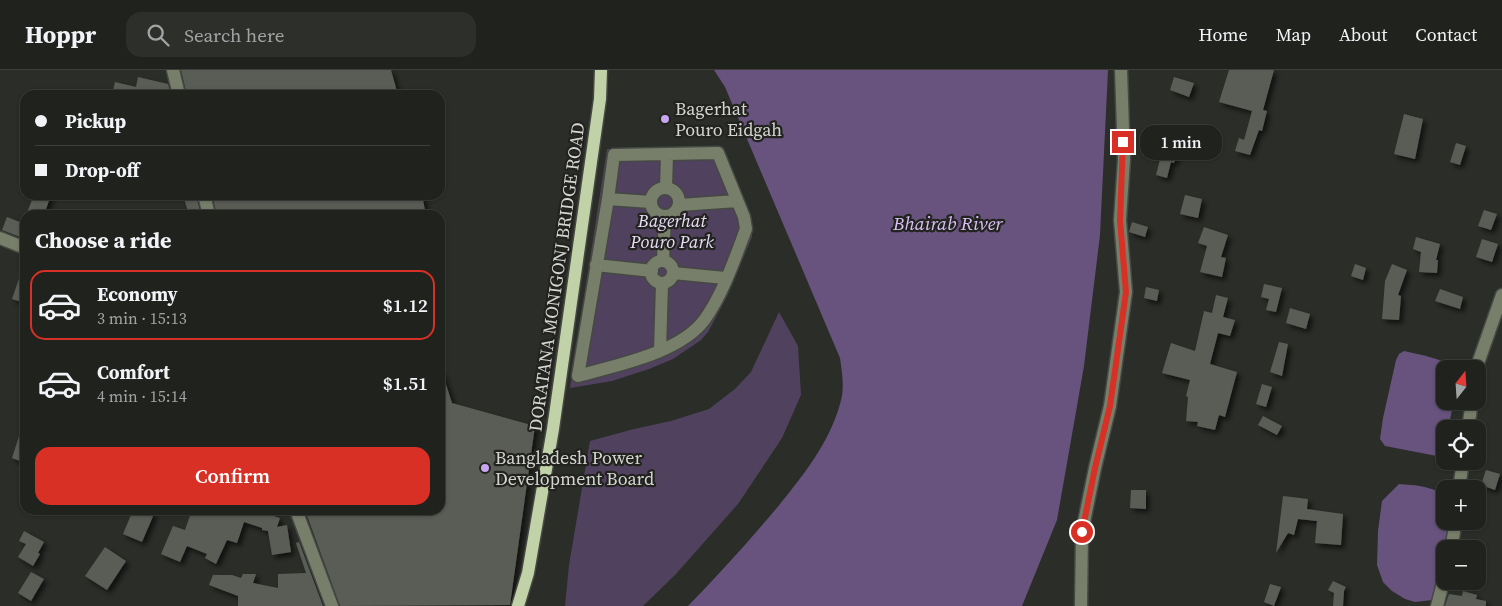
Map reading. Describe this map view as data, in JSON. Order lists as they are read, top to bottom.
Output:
{
  "streets": {
    "main road": ["DORATANA MONIGONJ BRIDGE ROAD"]
  },
  "water": ["Bhairab River"],
  "parks": ["Bagerhat Pouro Park"],
  "places": ["Bagerhat Pouro Eidgah", "Bangladesh Power Development Board"],
  "north": "top",
  "page": {
    "header": "Hoppr",
    "search": "Search here",
    "nav": [
      "Home",
      "Map",
      "About",
      "Contact"
    ],
    "banner": ["Pickup", "Drop-off"],
    "bubble": "1 min",
    "heading": "Choose a ride",
    "list": [
      {
        "name": "Economy",
        "note": "3 min · 15:13",
        "value": "$1.12"
      },
      {
        "name": "Comfort",
        "note": "4 min · 15:14",
        "value": "$1.51"
      }
    ],
    "map_buttons": ["+", "−"],
    "buttons": "Confirm"
  }
}
